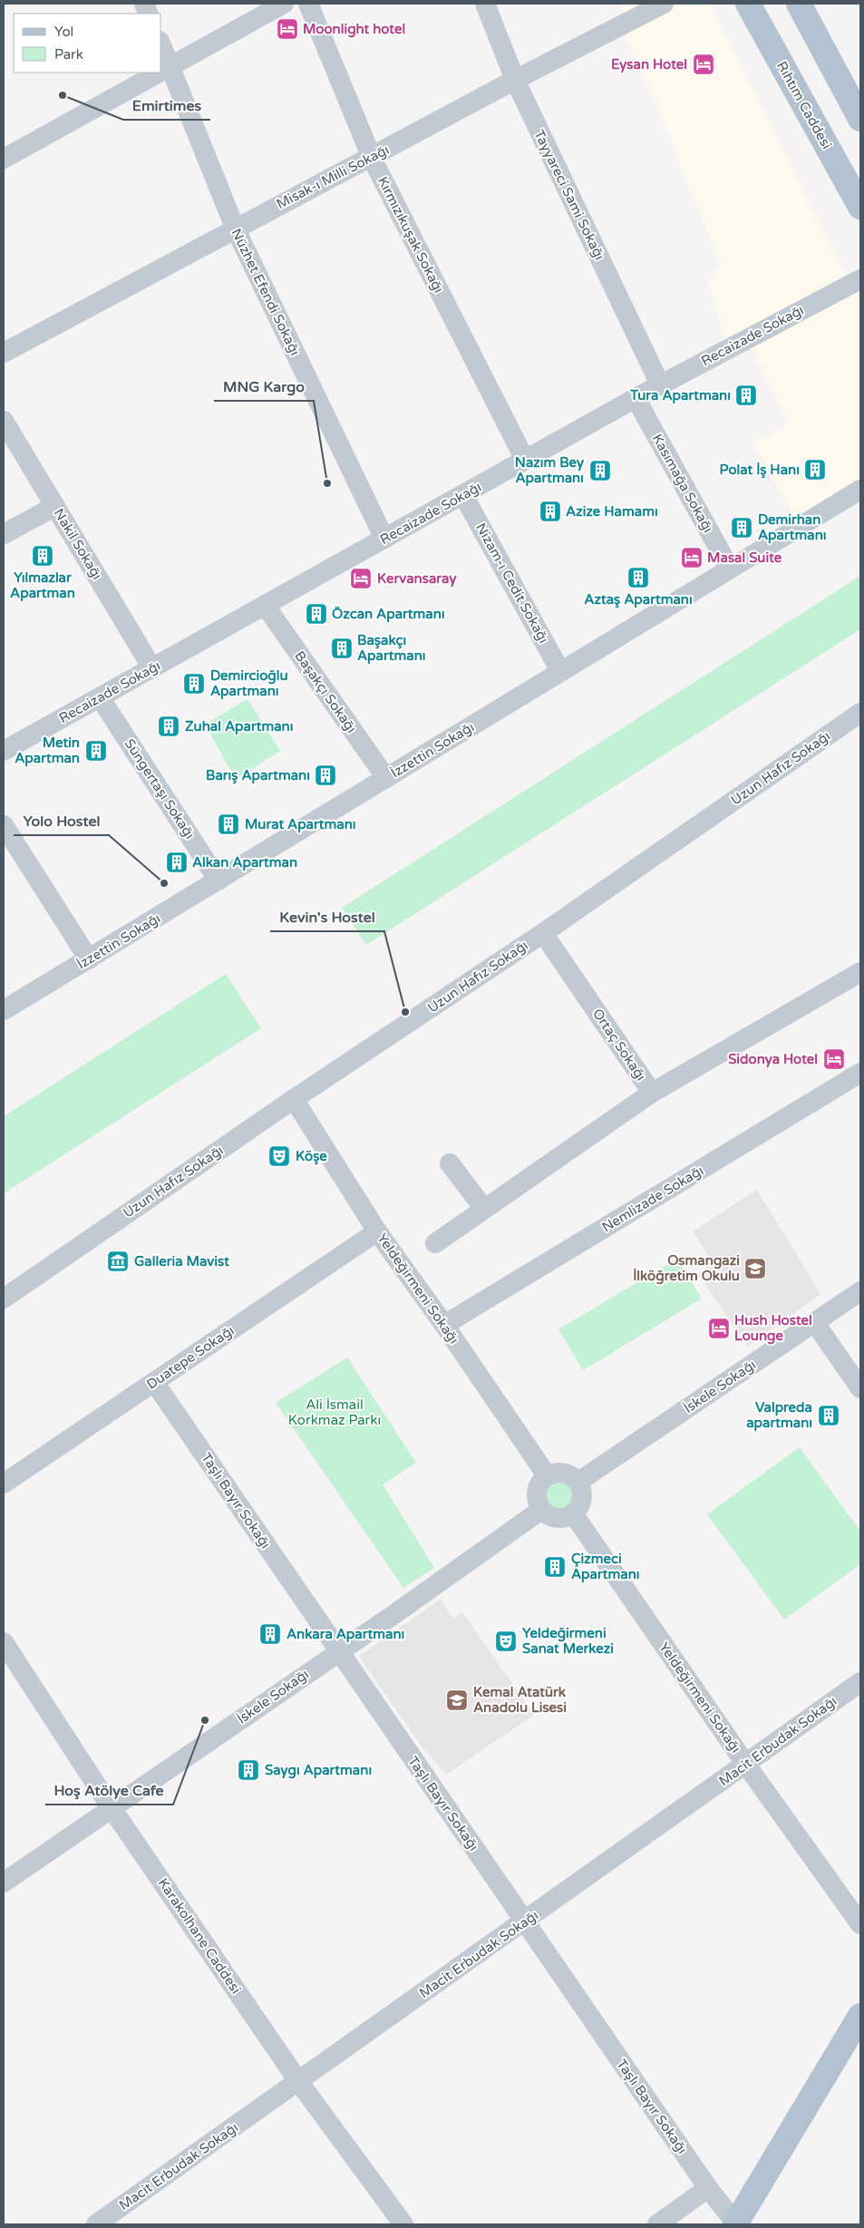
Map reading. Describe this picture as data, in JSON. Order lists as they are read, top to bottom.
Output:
{
  "streets": {
    "main road": ["Rıhtım Caddesi"],
    "street": [
      "Misak-ı Milli Sokağı",
      "Tayyareci Sami Sokağı",
      "Kırmızıkuşak Sokağı",
      "Nüzhet Efendi Sokağı",
      "Recaizade Sokağı",
      "Kasımağa Sokağı",
      "Nakil Sokağı",
      "Nizam-ı Cedit Sokağı",
      "Başakçı Sokağı",
      "İzzettin Sokağı",
      "Uzun Hafız Sokağı",
      "Süngertaşı Sokağı",
      "Ortaç Sokağı",
      "Nemlizade Sokağı",
      "Yeldeğirmeni Sokağı",
      "Duatepe Sokağı",
      "İskele Sokağı",
      "Taşlı Bayır Sokağı",
      "Macit Erbudak Sokağı",
      "Karakolhane Caddesi"
    ]
  },
  "crossings": [
    ["Misak-ı Milli Sokağı", "Tayyareci Sami Sokağı"],
    ["Misak-ı Milli Sokağı", "Kırmızıkuşak Sokağı"],
    ["Misak-ı Milli Sokağı", "Nüzhet Efendi Sokağı"],
    ["Tayyareci Sami Sokağı", "Recaizade Sokağı"],
    ["Kırmızıkuşak Sokağı", "Recaizade Sokağı"],
    ["Nüzhet Efendi Sokağı", "Recaizade Sokağı"],
    ["Recaizade Sokağı", "Kasımağa Sokağı"],
    ["Recaizade Sokağı", "Nakil Sokağı"],
    ["Recaizade Sokağı", "Nizam-ı Cedit Sokağı"],
    ["Recaizade Sokağı", "Başakçı Sokağı"],
    ["Recaizade Sokağı", "Süngertaşı Sokağı"],
    ["Kasımağa Sokağı", "İzzettin Sokağı"],
    ["Nizam-ı Cedit Sokağı", "İzzettin Sokağı"],
    ["Başakçı Sokağı", "İzzettin Sokağı"],
    ["İzzettin Sokağı", "Süngertaşı Sokağı"],
    ["Uzun Hafız Sokağı", "Ortaç Sokağı"],
    ["Uzun Hafız Sokağı", "Yeldeğirmeni Sokağı"],
    ["Nemlizade Sokağı", "Yeldeğirmeni Sokağı"],
    ["Yeldeğirmeni Sokağı", "Duatepe Sokağı"],
    ["Yeldeğirmeni Sokağı", "İskele Sokağı"],
    ["Yeldeğirmeni Sokağı", "Macit Erbudak Sokağı"],
    ["Duatepe Sokağı", "Taşlı Bayır Sokağı"],
    ["İskele Sokağı", "Taşlı Bayır Sokağı"],
    ["İskele Sokağı", "Karakolhane Caddesi"],
    ["Taşlı Bayır Sokağı", "Macit Erbudak Sokağı"],
    ["Macit Erbudak Sokağı", "Karakolhane Caddesi"]
  ],
  "parks": ["Ali İsmail Korkmaz Parkı"],
  "places": {
    "hotel": [
      "Moonlight hotel",
      "Eysan Hotel",
      "Masal Suite",
      "Kervansaray",
      "Sidonya Hotel",
      "Hush Hostel Lounge"
    ],
    "other": [
      "Emirtimes",
      "MNG Kargo",
      "Yolo Hostel",
      "Kevin's Hostel",
      "Hoş Atölye Cafe"
    ],
    "building": [
      "Tura Apartmanı",
      "Polat İş Hanı",
      "Nazım Bey Apartmanı",
      "Azize Hamamı",
      "Demirhan Apartmanı",
      "Yılmazlar Apartman",
      "Aztaş Apartmanı",
      "Özcan Apartmanı",
      "Başakçı Apartmanı",
      "Demircioğlu Apartmanı",
      "Zuhal Apartmanı",
      "Metin Apartman",
      "Barış Apartmanı",
      "Murat Apartmanı",
      "Alkan Apartman",
      "Valpreda apartmanı",
      "Çizmeci Apartmanı",
      "Ankara Apartmanı",
      "Saygı Apartmanı"
    ],
    "theatre": ["Köşe", "Yeldeğirmeni Sanat Merkezi"],
    "museum": ["Galleria Mavist"],
    "school or university": ["Osmangazi İlköğretim Okulu", "Kemal Atatürk Anadolu Lisesi"]
  },
  "legend": ["Yol", "Park"]
}
